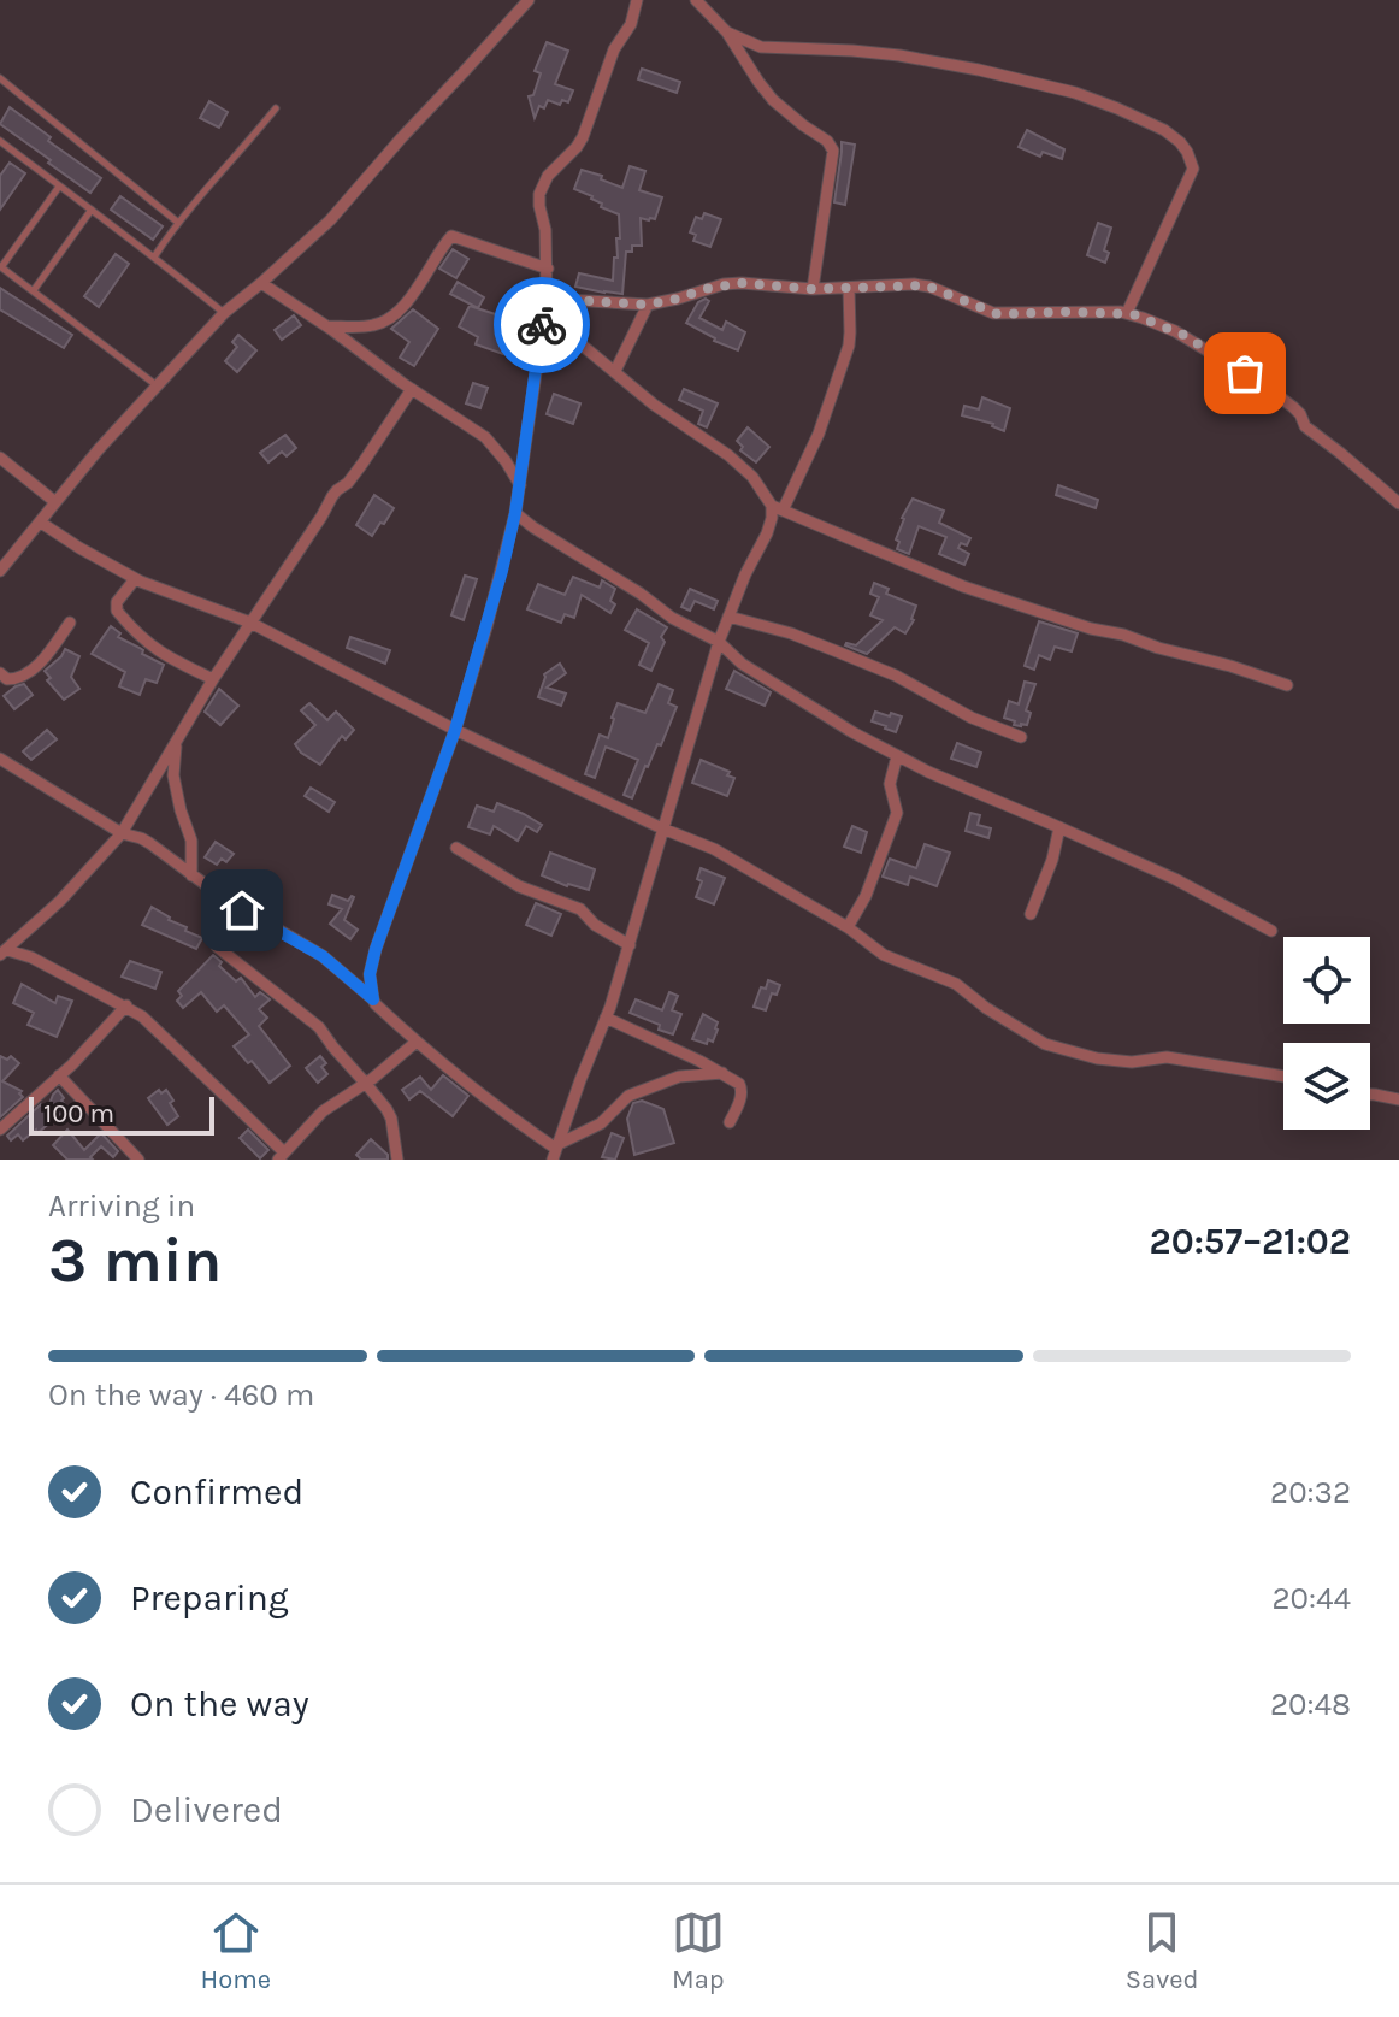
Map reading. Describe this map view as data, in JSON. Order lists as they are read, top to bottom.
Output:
{
  "scale_bar": "100 m",
  "page": {
    "scale": "100 m",
    "heading": ["3 min", "Arriving in", "20:57–21:02"],
    "bar": "On the way · 460 m",
    "list": [
      ["Confirmed", "20:32"],
      ["Preparing", "20:44"],
      ["On the way", "20:48"],
      "Delivered"
    ],
    "tabs": ["Home", "Map", "Saved"]
  }
}
